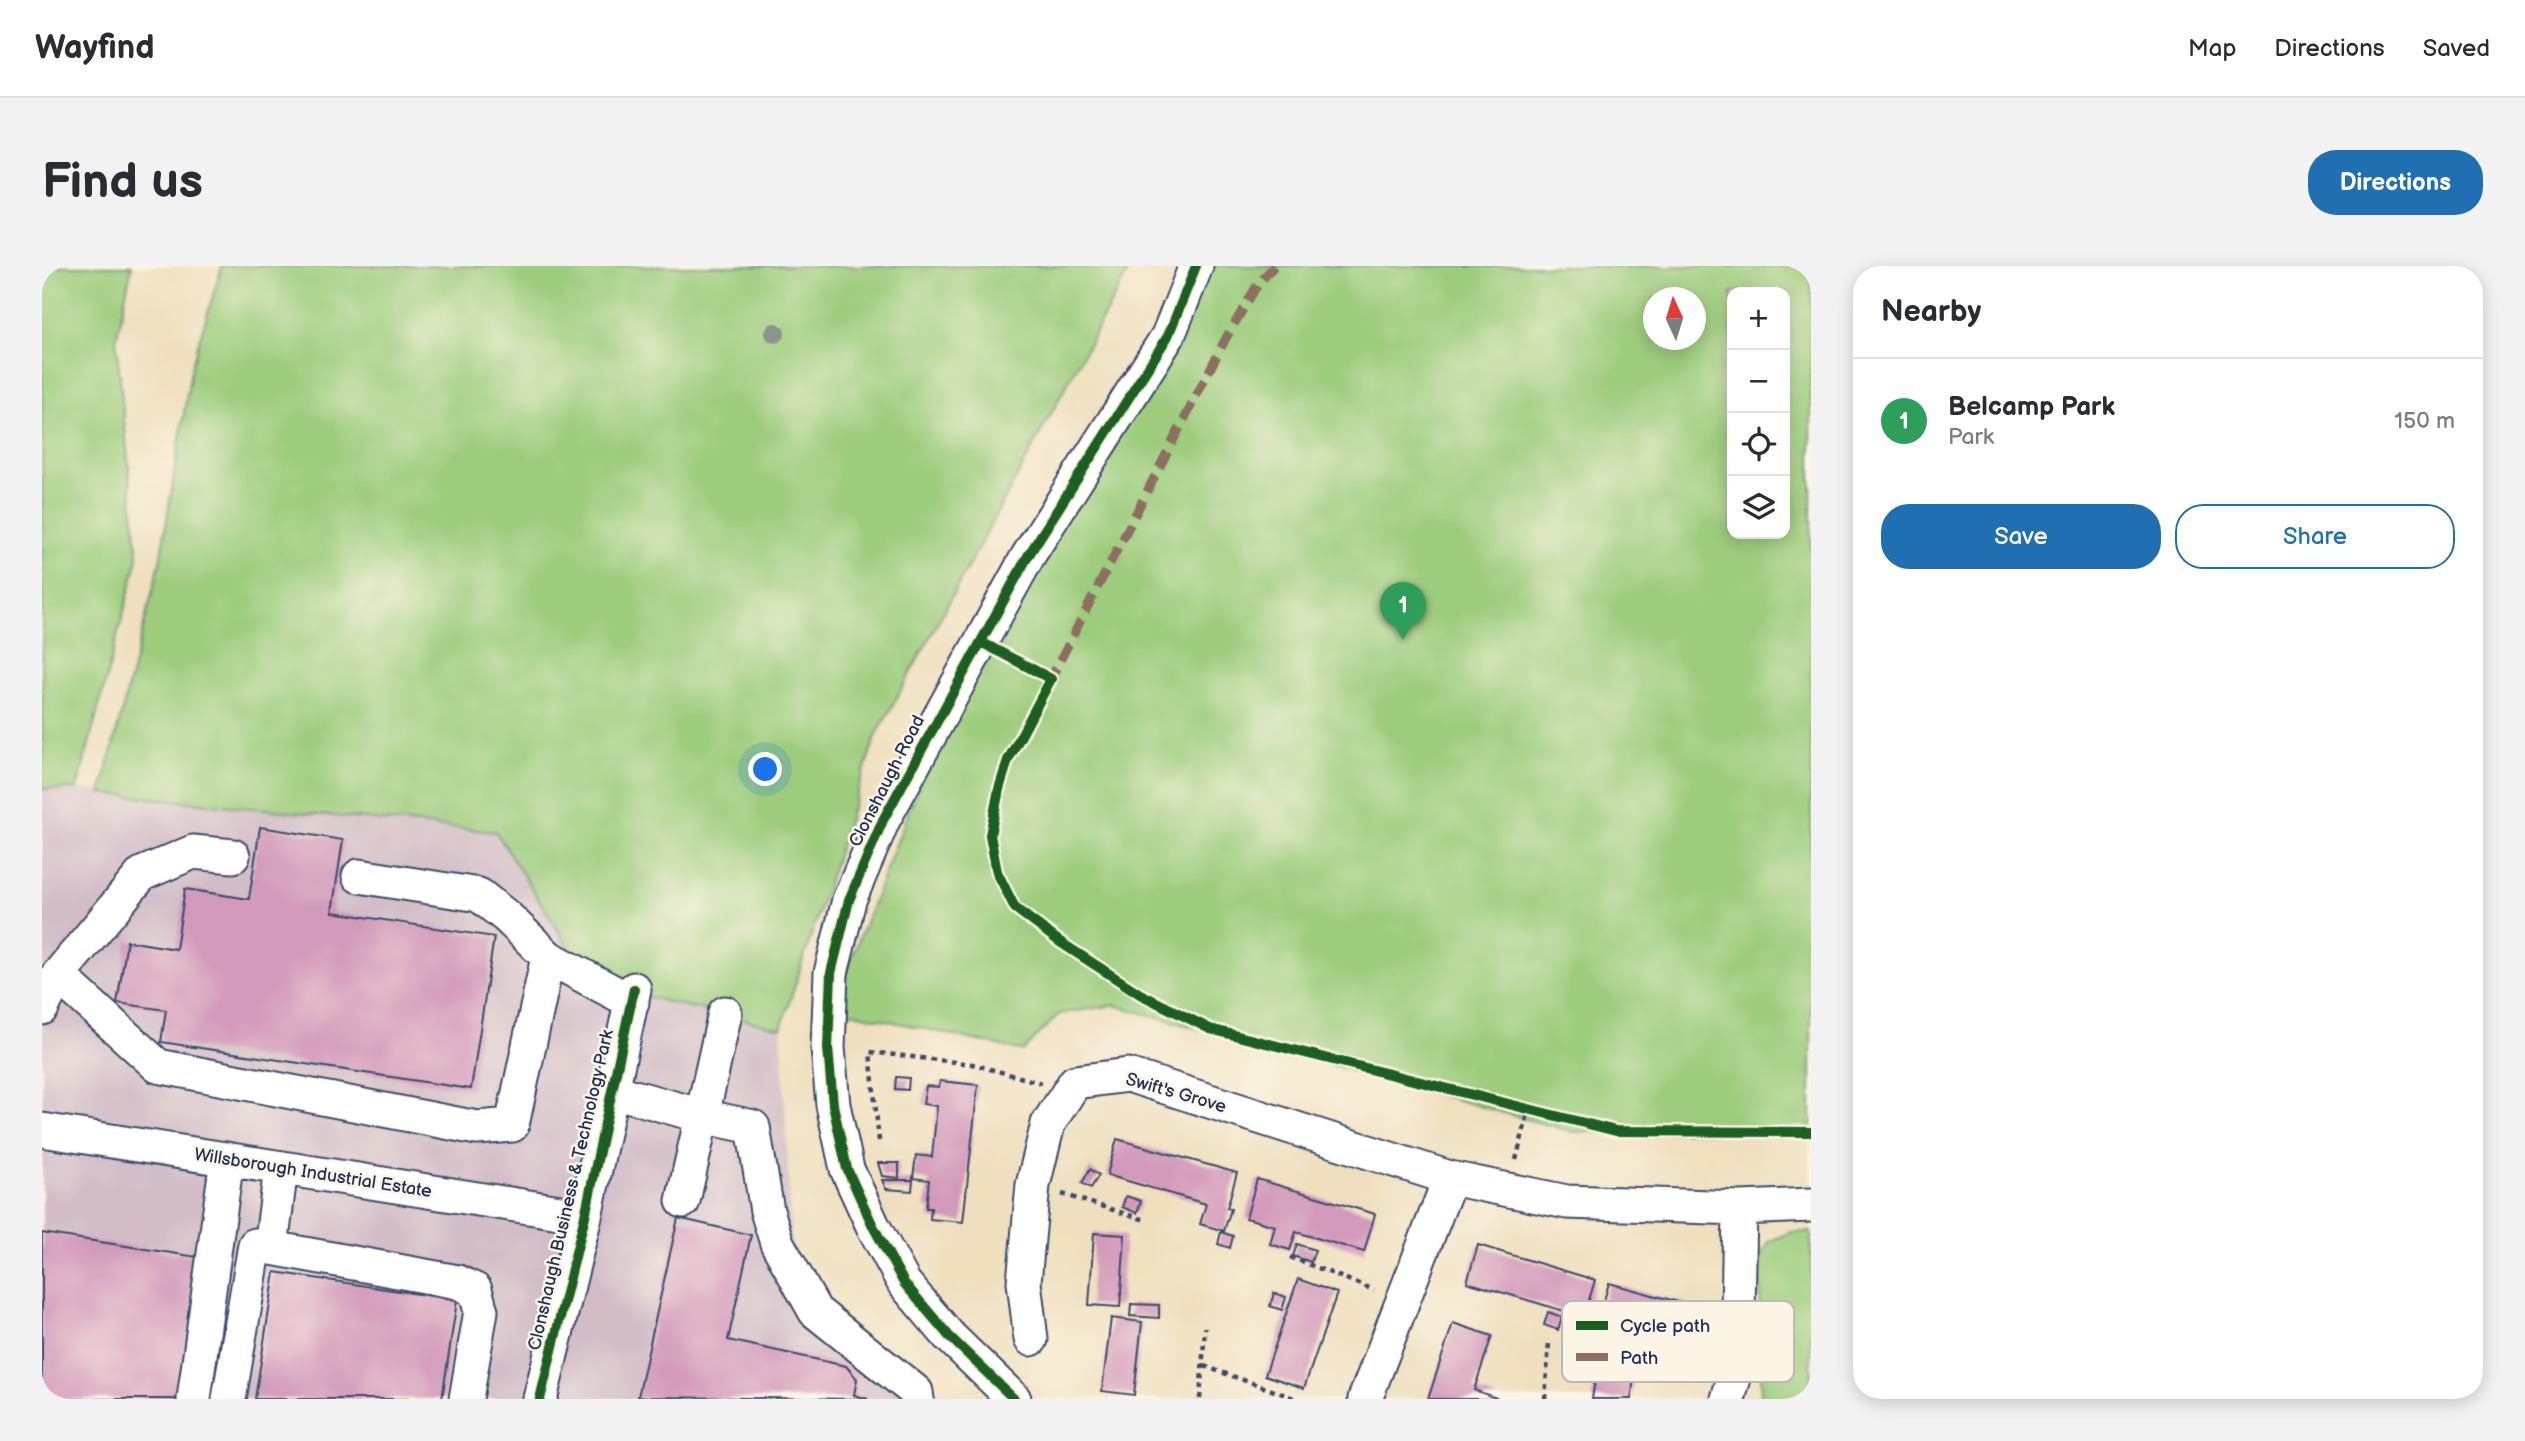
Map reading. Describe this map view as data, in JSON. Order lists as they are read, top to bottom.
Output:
{
  "streets": {
    "street": [
      "Clonshaugh Road",
      "Swift's Grove",
      "Willsborough Industrial Estate",
      "Clonshaugh Business & Technology Park"
    ]
  },
  "crossings": [
    ["Willsborough Industrial Estate", "Clonshaugh Business & Technology Park"]
  ],
  "legend": ["Cycle path", "Path"],
  "north": "top",
  "page": {
    "header": "Wayfind",
    "nav": ["Map", "Directions", "Saved"],
    "buttons": [
      "Directions",
      ["Save", "Share"]
    ],
    "title": "Find us",
    "heading": "Nearby",
    "map_buttons": ["+", "−"],
    "list": [
      {
        "mark": "1",
        "name": "Belcamp Park",
        "note": "Park",
        "value": "150 m"
      }
    ],
    "pins": "1"
  }
}
